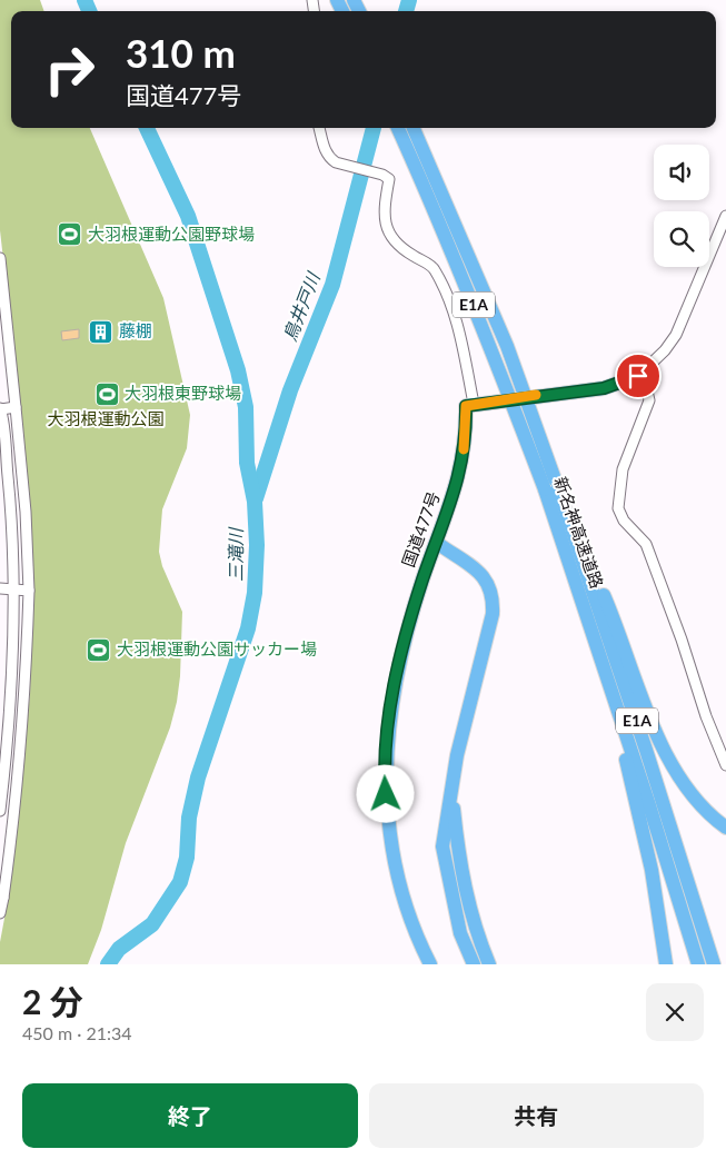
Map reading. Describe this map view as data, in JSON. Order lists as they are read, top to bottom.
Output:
{
  "streets": {
    "highway": ["E1A", "国道477号", "新名神高速道路"]
  },
  "water": ["鳥井戸川", "三滝川"],
  "parks": ["大羽根運動公園"],
  "places": {
    "sports": ["大羽根運動公園野球場", "大羽根東野球場", "大羽根運動公園サッカー場"],
    "building": ["藤棚"]
  },
  "page": {
    "turn": ["310 m", "国道477号"],
    "heading": ["2 分", "450 m · 21:34"],
    "buttons": ["終了", "共有"]
  }
}
